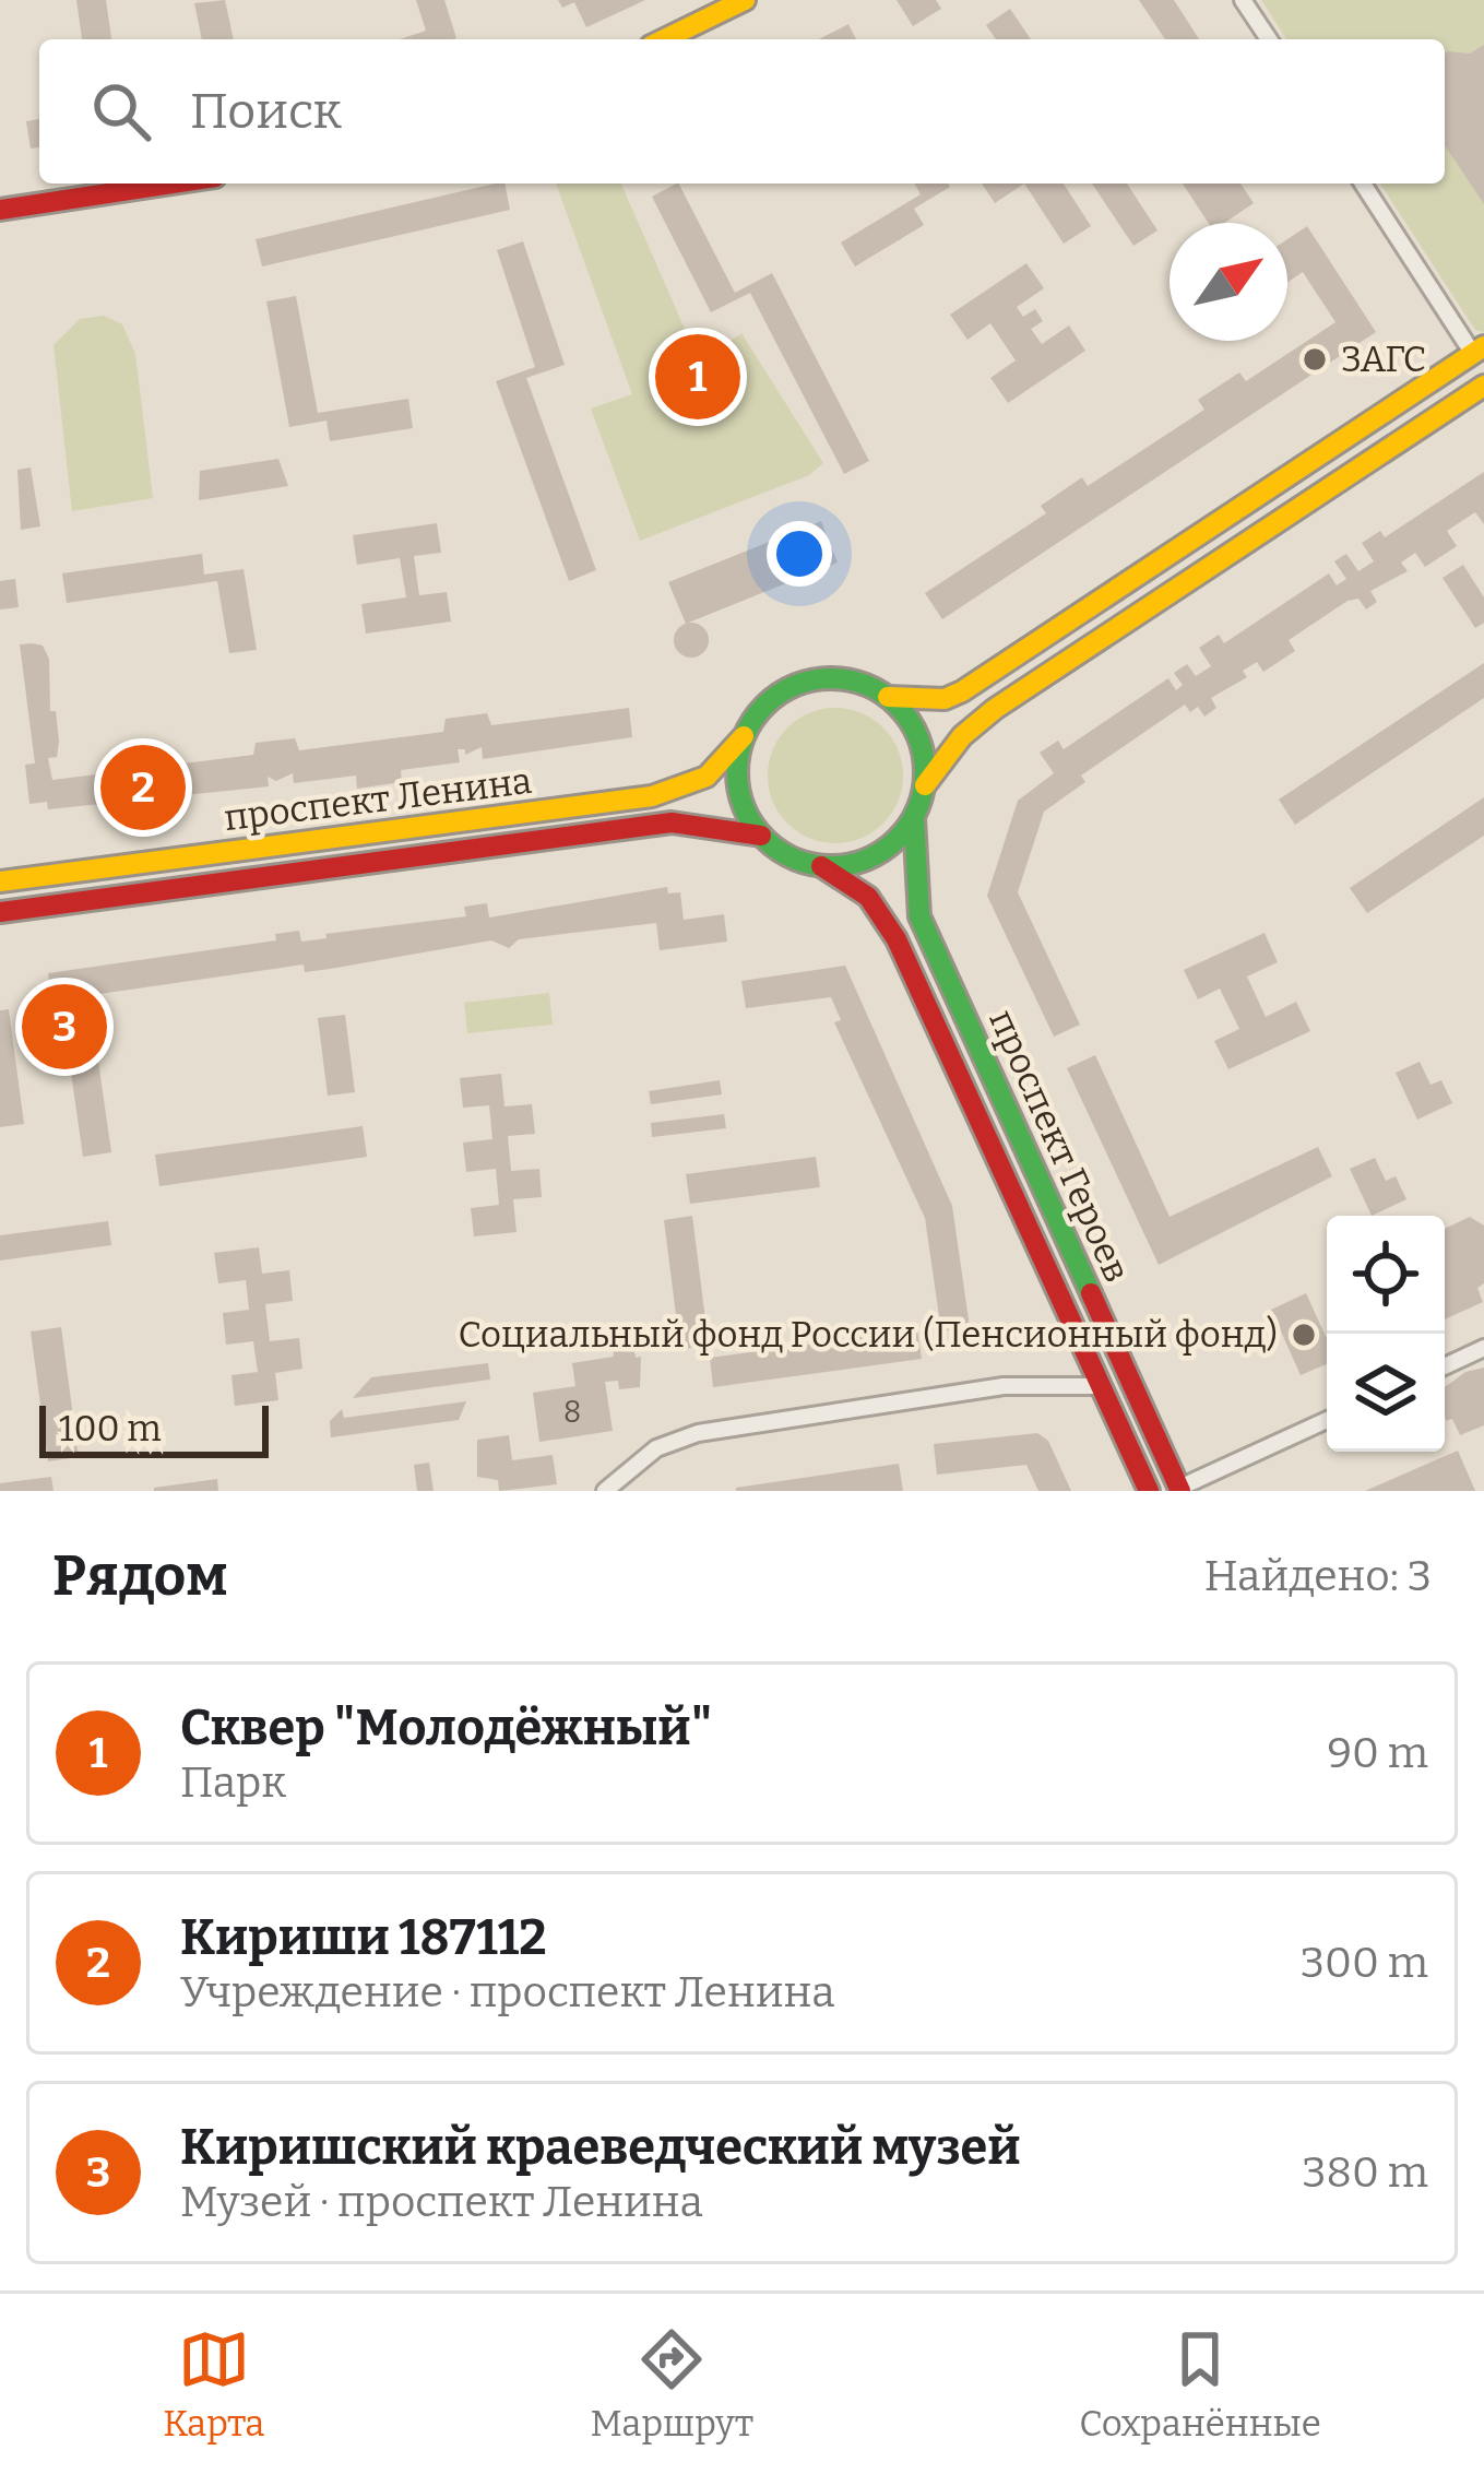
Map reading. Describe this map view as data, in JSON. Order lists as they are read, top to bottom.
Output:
{
  "streets": {
    "main road": ["проспект Ленина", "проспект Героев"]
  },
  "crossings": [
    ["проспект Ленина", "проспект Героев"]
  ],
  "places": ["ЗАГС", "Социальный фонд России (Пенсионный фонд)"],
  "house_numbers": ["8"],
  "scale_bar": "100 m",
  "north": "top right",
  "page": {
    "search": "Поиск",
    "pins": ["1", "2", "3"],
    "scale": "100 m",
    "heading": ["Рядом", "Найдено: 3"],
    "list": [
      {
        "mark": "1",
        "name": "Сквер \"Молодёжный\"",
        "note": "Парк",
        "value": "90 m"
      },
      {
        "mark": "2",
        "name": "Кириши 187112",
        "note": "Учреждение · проспект Ленина",
        "value": "300 m"
      },
      {
        "mark": "3",
        "name": "Киришский краеведческий музей",
        "note": "Музей · проспект Ленина",
        "value": "380 m"
      }
    ],
    "nav": ["Карта", "Маршрут", "Сохранённые"]
  }
}
